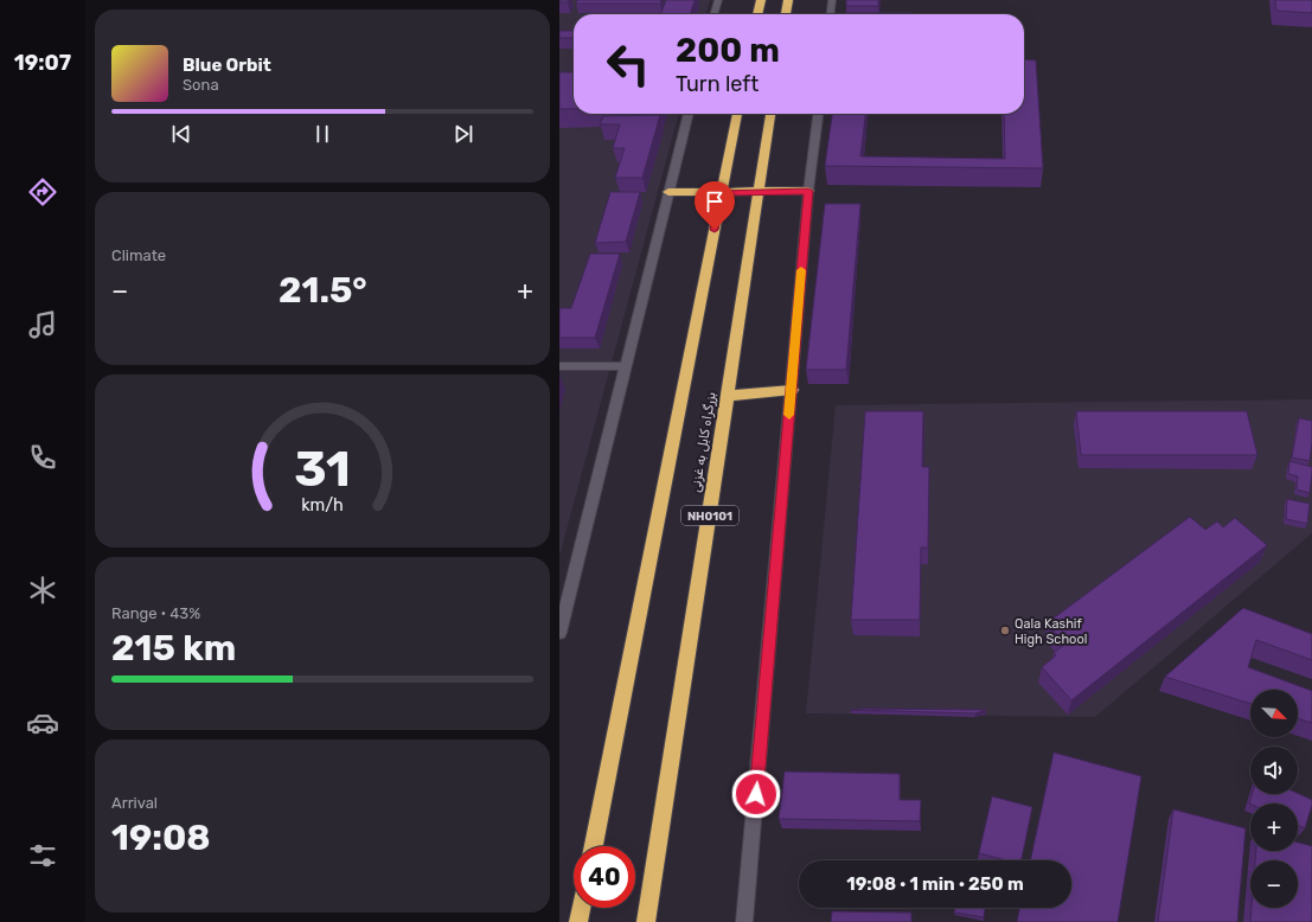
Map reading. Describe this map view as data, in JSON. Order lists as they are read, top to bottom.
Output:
{
  "streets": {
    "highway": ["بزرگراه کابل به غزنی", "NH0101"]
  },
  "places": ["Qala Kashif High School"],
  "north": "bottom right",
  "page": {
    "tabs": "19:07",
    "turn": ["200 m", "Turn left"],
    "song": ["Blue Orbit", "Sona"],
    "tile": [
      "Climate",
      ["Range · 43%", "215 km"],
      ["Arrival", "19:08"]
    ],
    "heat": ["−", "21.5°", "+"],
    "map_buttons": ["+", "−"],
    "limit": "40",
    "trip": "19:08 · 1 min · 250 m",
    "gauge": ["31", "km/h"]
  }
}
